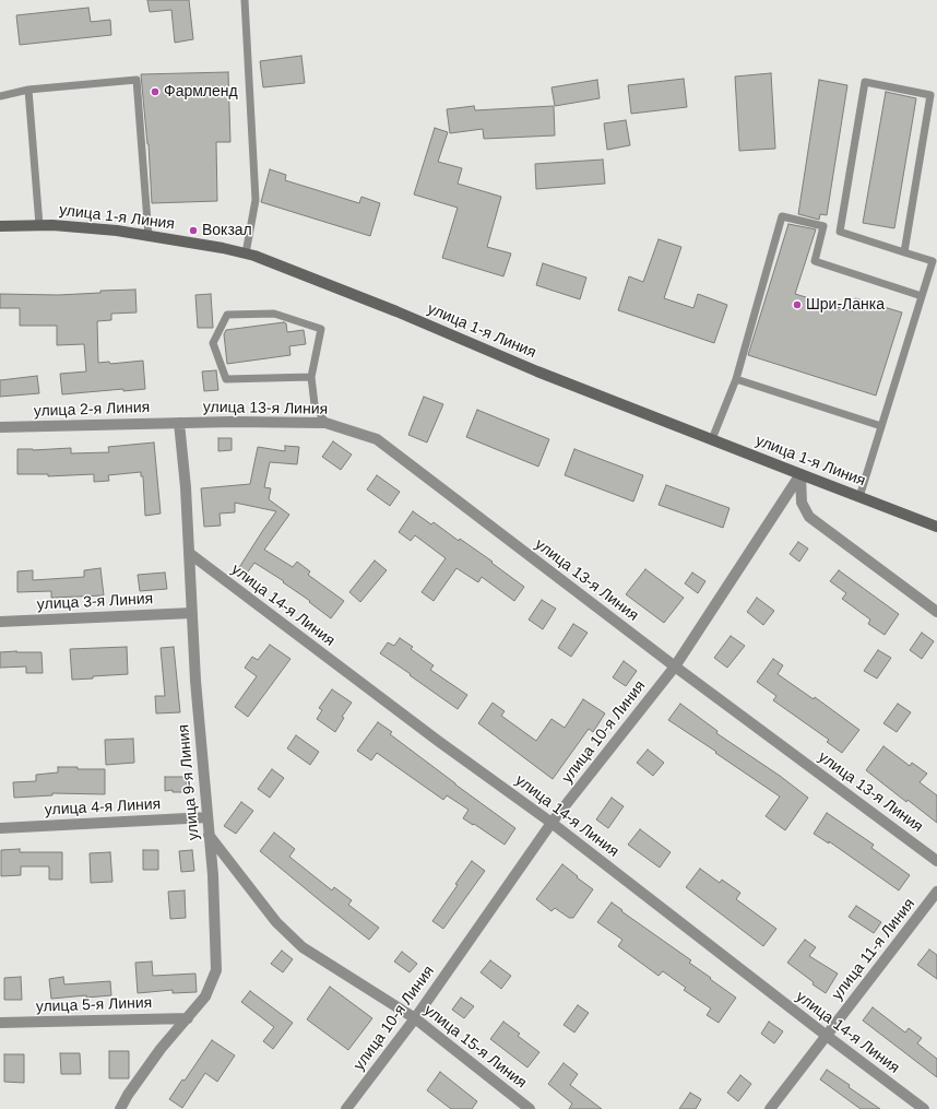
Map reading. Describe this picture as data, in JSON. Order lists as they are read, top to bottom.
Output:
{
  "streets": {
    "main road": ["улица 1-я Линия"],
    "street": [
      "улица 13-я Линия",
      "улица 2-я Линия",
      "улица 3-я Линия",
      "улица 14-я Линия",
      "улица 10-я Линия",
      "улица 9-я Линия",
      "улица 4-я Линия",
      "улица 11-я Линия",
      "улица 5-я Линия",
      "улица 15-я Линия"
    ]
  },
  "crossings": [
    ["улица 1-я Линия", "улица 10-я Линия"],
    ["улица 13-я Линия", "улица 2-я Линия"],
    ["улица 13-я Линия", "улица 10-я Линия"],
    ["улица 13-я Линия", "улица 9-я Линия"],
    ["улица 2-я Линия", "улица 9-я Линия"],
    ["улица 3-я Линия", "улица 9-я Линия"],
    ["улица 14-я Линия", "улица 10-я Линия"],
    ["улица 14-я Линия", "улица 9-я Линия"],
    ["улица 14-я Линия", "улица 11-я Линия"],
    ["улица 10-я Линия", "улица 15-я Линия"],
    ["улица 9-я Линия", "улица 4-я Линия"],
    ["улица 9-я Линия", "улица 5-я Линия"],
    ["улица 9-я Линия", "улица 15-я Линия"]
  ],
  "places": ["Фармленд", "Вокзал", "Шри-Ланка"]
}
